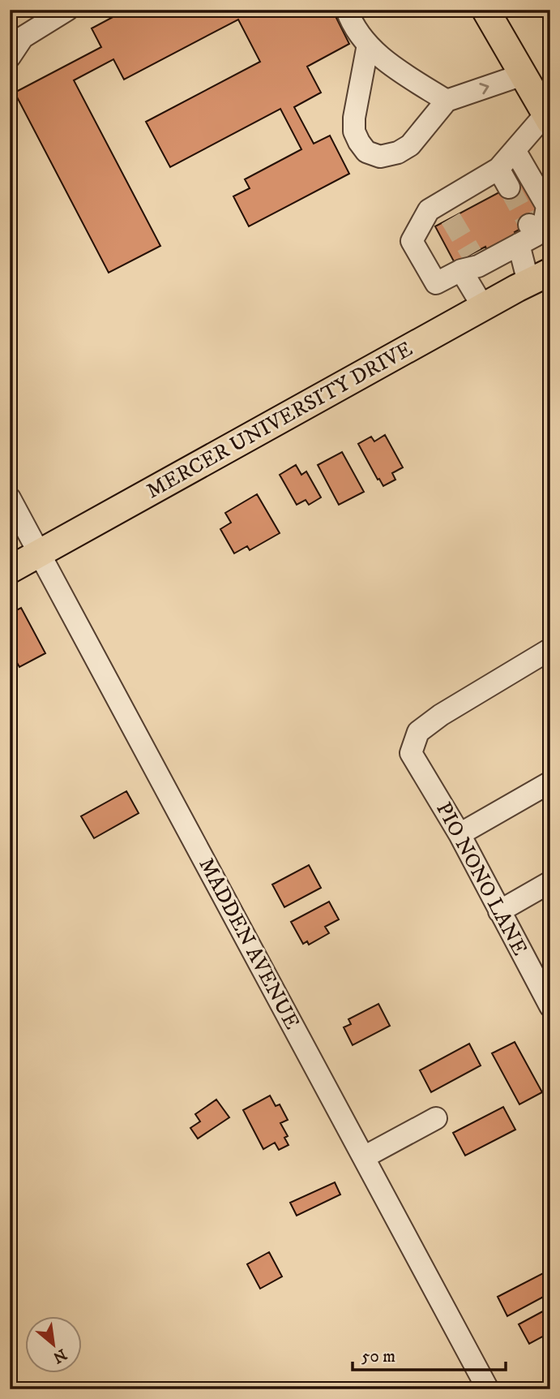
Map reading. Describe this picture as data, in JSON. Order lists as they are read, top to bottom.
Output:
{
  "streets": {
    "main road": ["MERCER UNIVERSITY DRIVE"],
    "street": ["PIO NONO LANE", "MADDEN AVENUE"]
  },
  "crossings": [
    ["MERCER UNIVERSITY DRIVE", "MADDEN AVENUE"]
  ],
  "scale_bar": "50 m",
  "north": "bottom right"
}
